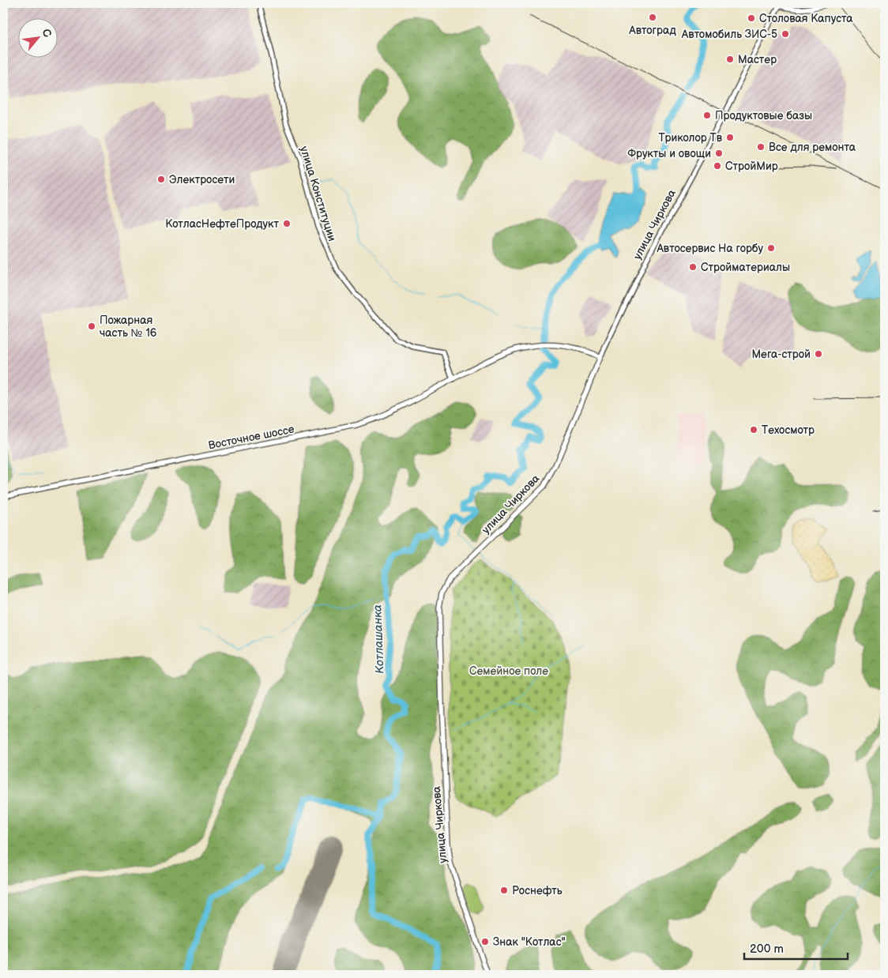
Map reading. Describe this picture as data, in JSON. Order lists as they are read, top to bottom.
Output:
{
  "streets": {
    "main road": ["улица Конституции", "улица Чиркова", "Восточное шоссе"]
  },
  "crossings": [
    ["улица Конституции", "Восточное шоссе"],
    ["улица Чиркова", "Восточное шоссе"]
  ],
  "water": ["Котлашанка"],
  "parks": ["Семейное поле"],
  "places": [
    "Автоград",
    "Столовая Капуста",
    "Автомобиль ЗИС-5",
    "Мастер",
    "Продуктовые базы",
    "Триколор Тв",
    "Все для ремонта",
    "Фрукты и овощи",
    "СтройМир",
    "Электросети",
    "КотласНефтеПродукт",
    "Автосервис На горбу",
    "Стройматериалы",
    "Пожарная часть № 16",
    "Мега-строй",
    "Техосмотр",
    "Роснефть",
    "Знак \"Котлас\""
  ],
  "scale_bar": "200 m",
  "north": "top right"
}
